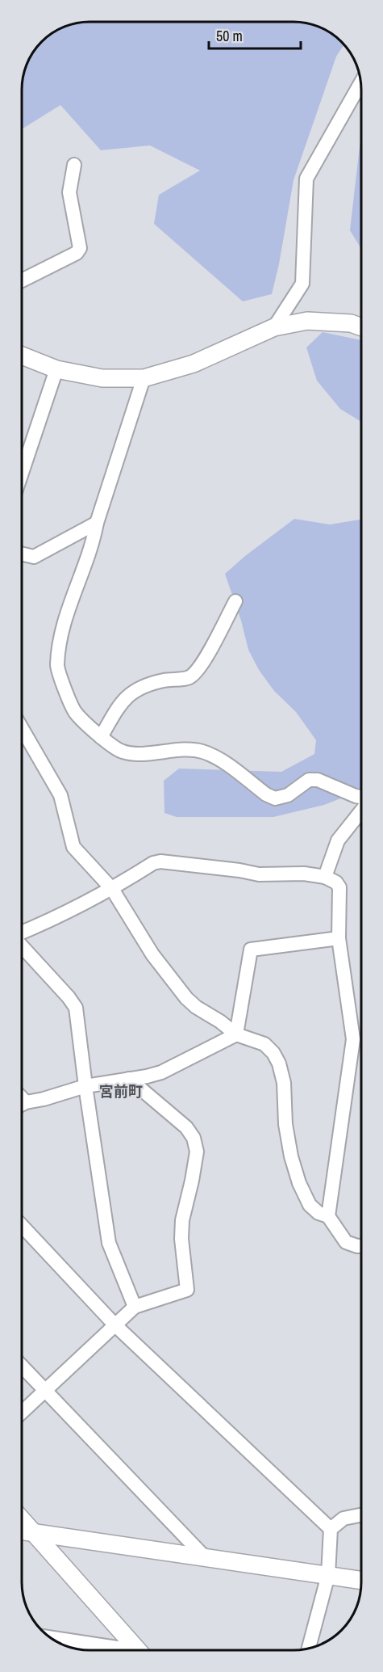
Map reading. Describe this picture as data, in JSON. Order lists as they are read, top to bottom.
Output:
{
  "districts": ["宮前町"],
  "scale_bar": "50 m"
}
